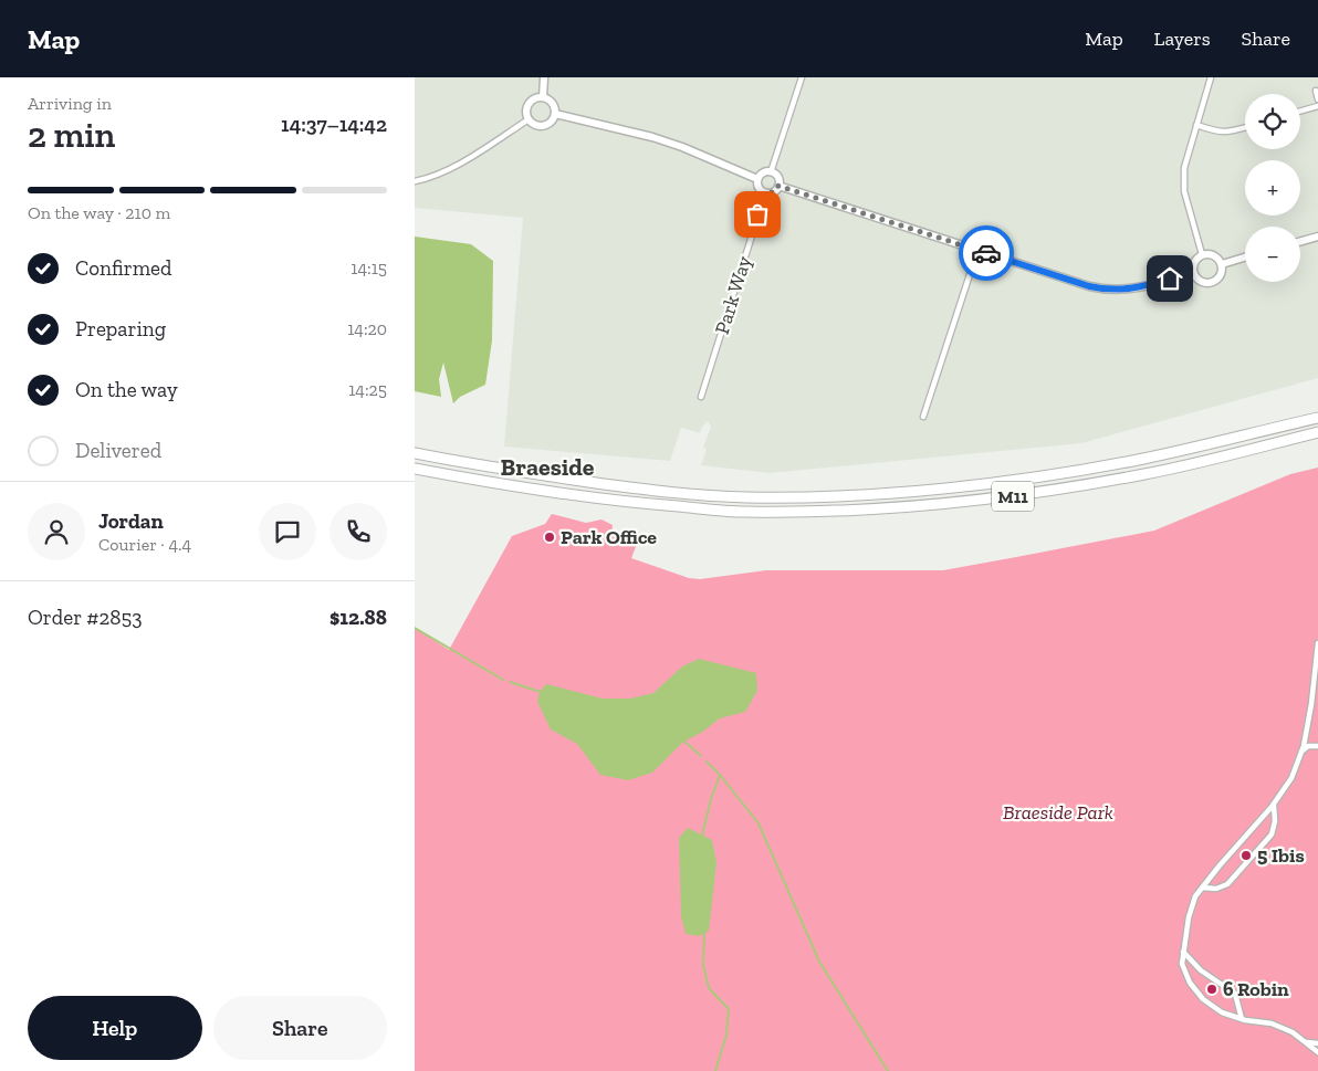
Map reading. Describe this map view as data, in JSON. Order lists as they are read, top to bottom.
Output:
{
  "streets": {
    "highway": ["M11"],
    "street": ["Park Way"]
  },
  "districts": ["Braeside"],
  "parks": ["Braeside Park"],
  "places": ["Park Office", "5 Ibis", "6 Robin"],
  "page": {
    "header": "Map",
    "nav": ["Map", "Layers", "Share"],
    "heading": ["2 min", "Arriving in", "14:37–14:42"],
    "panel": [
      "Jordan",
      "Courier · 4.4",
      "Order #2853",
      "$12.88"
    ],
    "map_buttons": ["+", "−"],
    "bar": "On the way · 210 m",
    "list": [
      ["Confirmed", "14:15"],
      ["Preparing", "14:20"],
      ["On the way", "14:25"],
      "Delivered"
    ],
    "buttons": ["Help", "Share"]
  }
}
